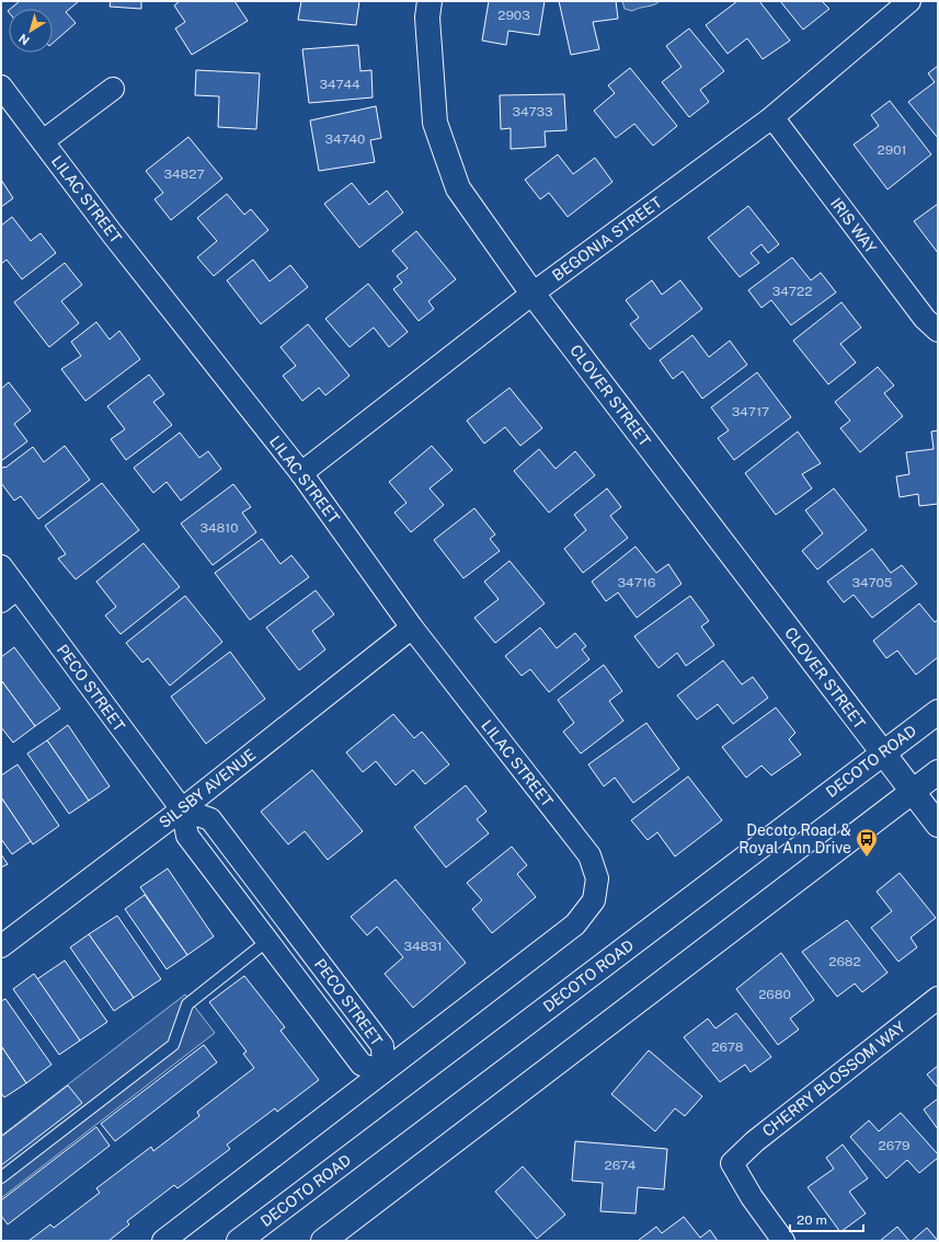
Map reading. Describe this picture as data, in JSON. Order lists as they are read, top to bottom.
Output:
{
  "streets": {
    "main road": ["CLOVER STREET", "DECOTO ROAD"],
    "street": [
      "LILAC STREET",
      "IRIS WAY",
      "BEGONIA STREET",
      "PECO STREET",
      "SILSBY AVENUE",
      "CHERRY BLOSSOM WAY"
    ]
  },
  "crossings": [
    ["LILAC STREET", "BEGONIA STREET"],
    ["LILAC STREET", "PECO STREET"],
    ["LILAC STREET", "SILSBY AVENUE"],
    ["IRIS WAY", "BEGONIA STREET"],
    ["BEGONIA STREET", "CLOVER STREET"],
    ["CLOVER STREET", "DECOTO ROAD"],
    ["PECO STREET", "SILSBY AVENUE"]
  ],
  "places": {
    "bus stop": ["Decoto Road & Royal Ann Drive"]
  },
  "house_numbers": [
    "2903",
    "34744",
    "34733",
    "34740",
    "2901",
    "34827",
    "34722",
    "34717",
    "34810",
    "34716",
    "34705",
    "34831",
    "2682",
    "2680",
    "2678",
    "2679",
    "2674"
  ],
  "scale_bar": "20 m",
  "north": "bottom left"
}
